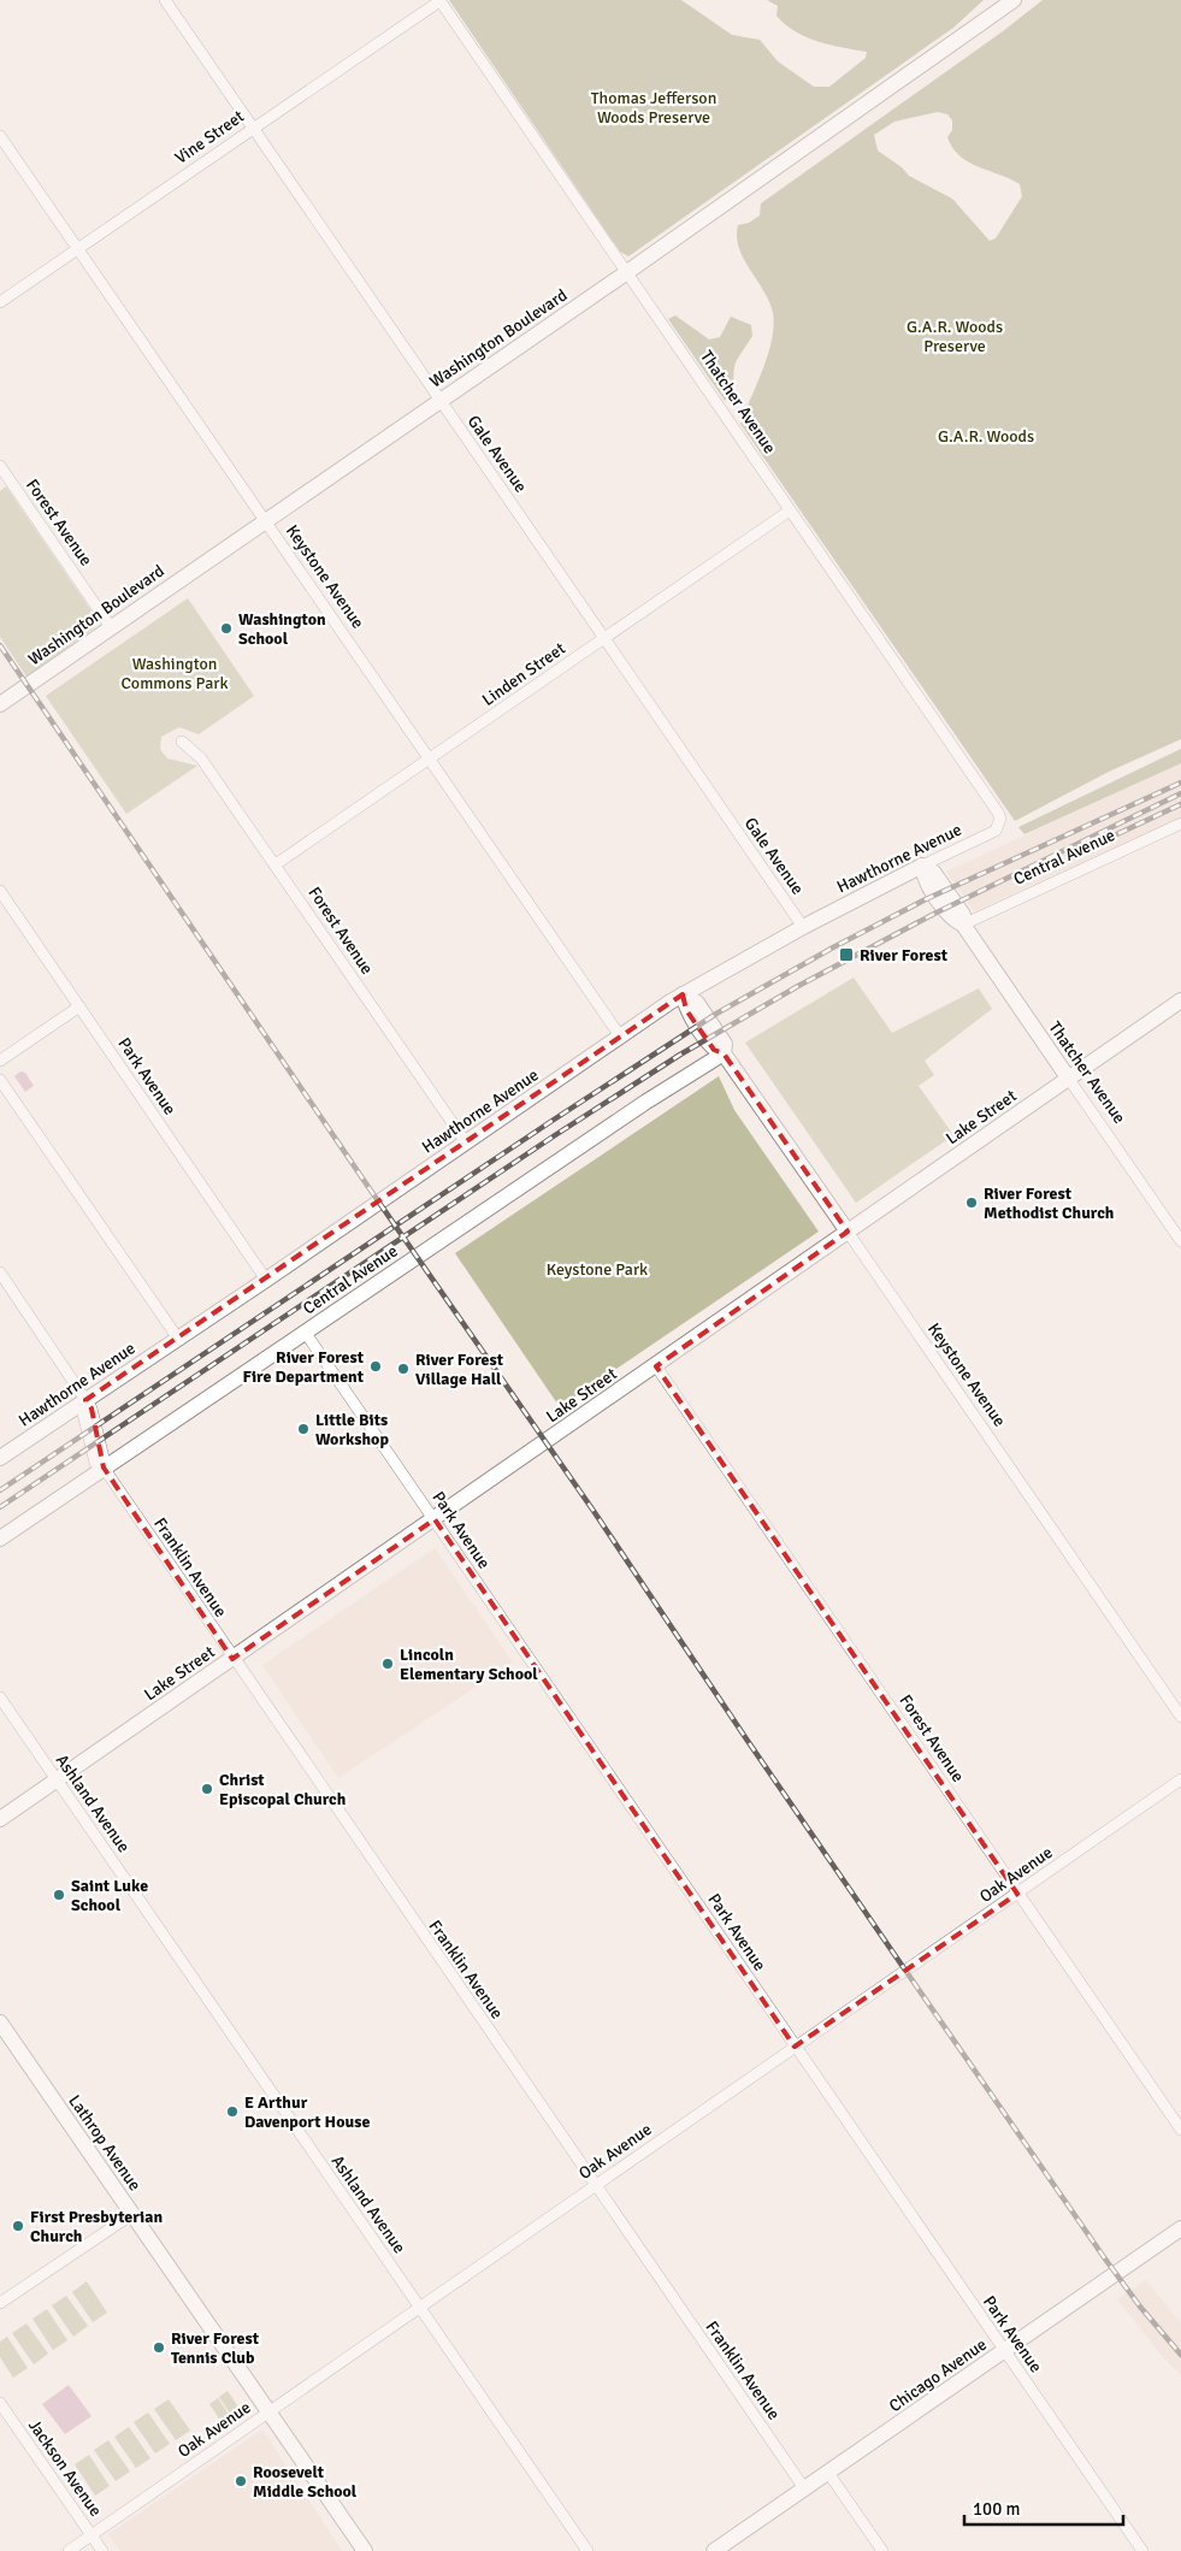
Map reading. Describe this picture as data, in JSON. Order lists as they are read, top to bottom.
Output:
{
  "streets": {
    "street": [
      "Vine Street",
      "Washington Boulevard",
      "Thatcher Avenue",
      "Gale Avenue",
      "Forest Avenue",
      "Keystone Avenue",
      "Linden Street",
      "Central Avenue",
      "Hawthorne Avenue",
      "Park Avenue",
      "Lake Street",
      "Franklin Avenue",
      "Ashland Avenue",
      "Oak Avenue",
      "Lathrop Avenue",
      "Chicago Avenue",
      "Jackson Avenue"
    ]
  },
  "crossings": [
    ["Vine Street", "Thatcher Avenue"],
    ["Vine Street", "Gale Avenue"],
    ["Vine Street", "Keystone Avenue"],
    ["Washington Boulevard", "Thatcher Avenue"],
    ["Washington Boulevard", "Gale Avenue"],
    ["Washington Boulevard", "Forest Avenue"],
    ["Washington Boulevard", "Keystone Avenue"],
    ["Thatcher Avenue", "Linden Street"],
    ["Thatcher Avenue", "Central Avenue"],
    ["Thatcher Avenue", "Hawthorne Avenue"],
    ["Thatcher Avenue", "Lake Street"],
    ["Gale Avenue", "Linden Street"],
    ["Gale Avenue", "Hawthorne Avenue"],
    ["Forest Avenue", "Linden Street"],
    ["Forest Avenue", "Hawthorne Avenue"],
    ["Forest Avenue", "Lake Street"],
    ["Forest Avenue", "Oak Avenue"],
    ["Keystone Avenue", "Linden Street"],
    ["Keystone Avenue", "Central Avenue"],
    ["Keystone Avenue", "Hawthorne Avenue"],
    ["Keystone Avenue", "Lake Street"],
    ["Central Avenue", "Park Avenue"],
    ["Central Avenue", "Franklin Avenue"],
    ["Hawthorne Avenue", "Park Avenue"],
    ["Hawthorne Avenue", "Franklin Avenue"],
    ["Park Avenue", "Lake Street"],
    ["Park Avenue", "Oak Avenue"],
    ["Park Avenue", "Chicago Avenue"],
    ["Lake Street", "Franklin Avenue"],
    ["Lake Street", "Ashland Avenue"],
    ["Franklin Avenue", "Oak Avenue"],
    ["Franklin Avenue", "Chicago Avenue"],
    ["Ashland Avenue", "Oak Avenue"],
    ["Oak Avenue", "Lathrop Avenue"],
    ["Oak Avenue", "Jackson Avenue"]
  ],
  "parks": [
    "Thomas Jefferson Woods Preserve",
    "G.A.R. Woods Preserve",
    "G.A.R. Woods",
    "Washington Commons Park",
    "Keystone Park"
  ],
  "places": {
    "other": [
      "Washington School",
      "River Forest Methodist Church",
      "River Forest Fire Department",
      "River Forest Village Hall",
      "Little Bits Workshop",
      "Lincoln Elementary School",
      "Christ Episcopal Church",
      "Saint Luke School",
      "E Arthur Davenport House",
      "First Presbyterian Church",
      "River Forest Tennis Club",
      "Roosevelt Middle School"
    ],
    "transit": ["River Forest"]
  },
  "scale_bar": "100 m"
}
